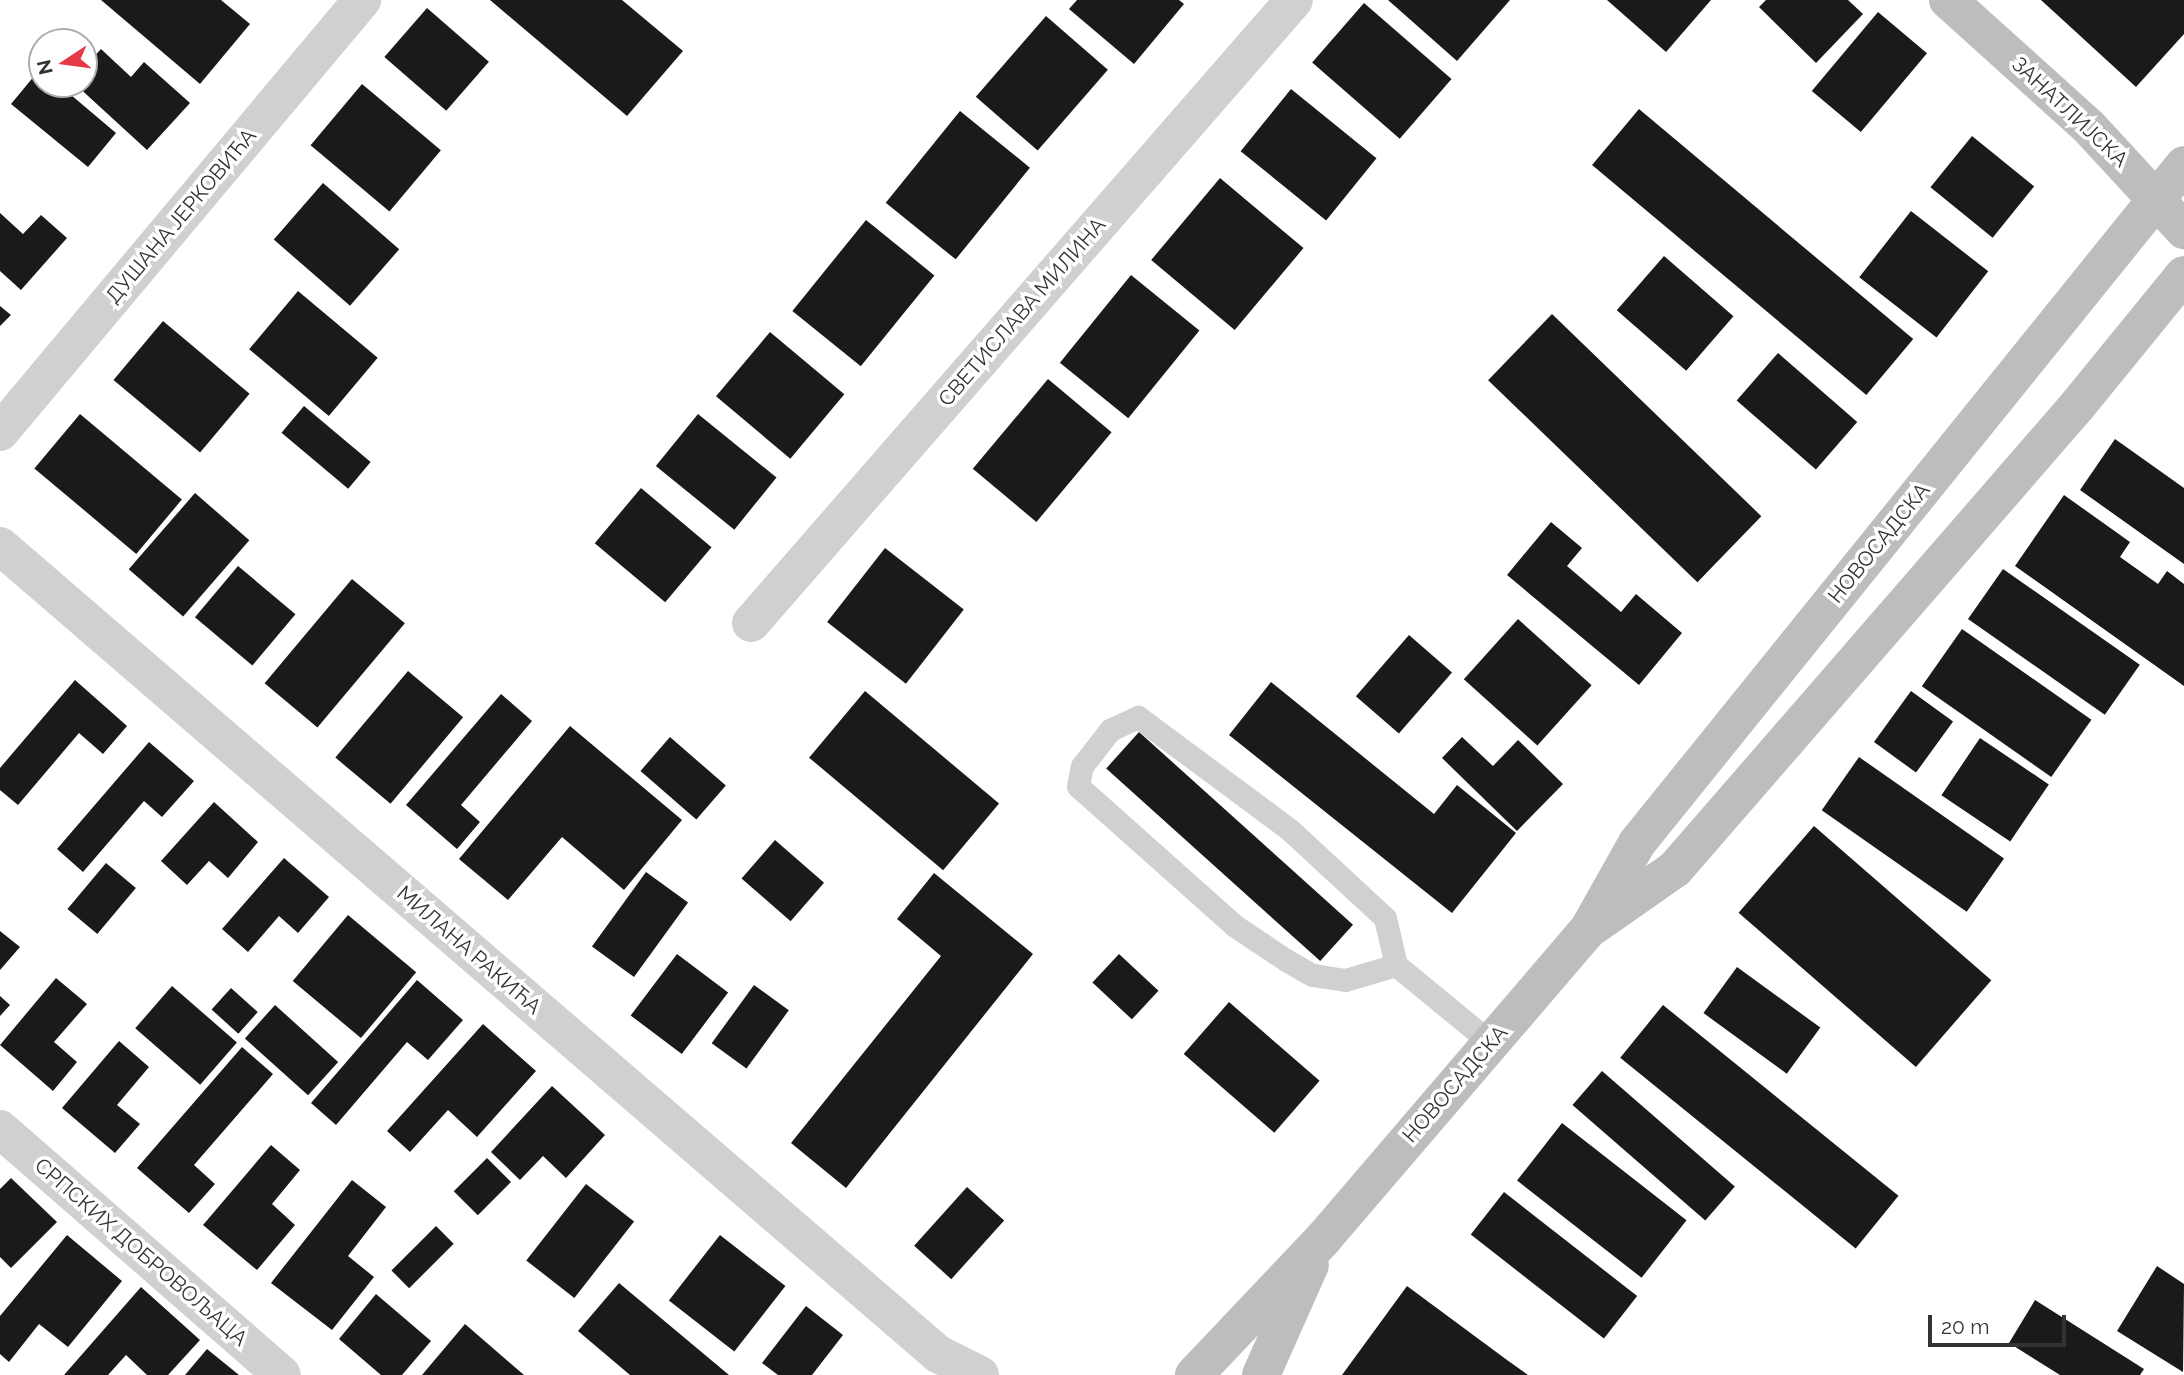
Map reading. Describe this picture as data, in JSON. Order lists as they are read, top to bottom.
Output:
{
  "streets": {
    "main road": ["ЗАНАТЛИЈСКА", "НОВОСАДСКА"],
    "street": [
      "ДУШАНА ЈЕРКОВИЋА",
      "СВЕТИСЛАВА МИЛИНА",
      "МИЛАНА РАКИЋА",
      "СРПСКИХ ДОБРОВОЉАЦА"
    ]
  },
  "crossings": [
    ["ЗАНАТЛИЈСКА", "НОВОСАДСКА"]
  ],
  "scale_bar": "20 m",
  "north": "left"
}
